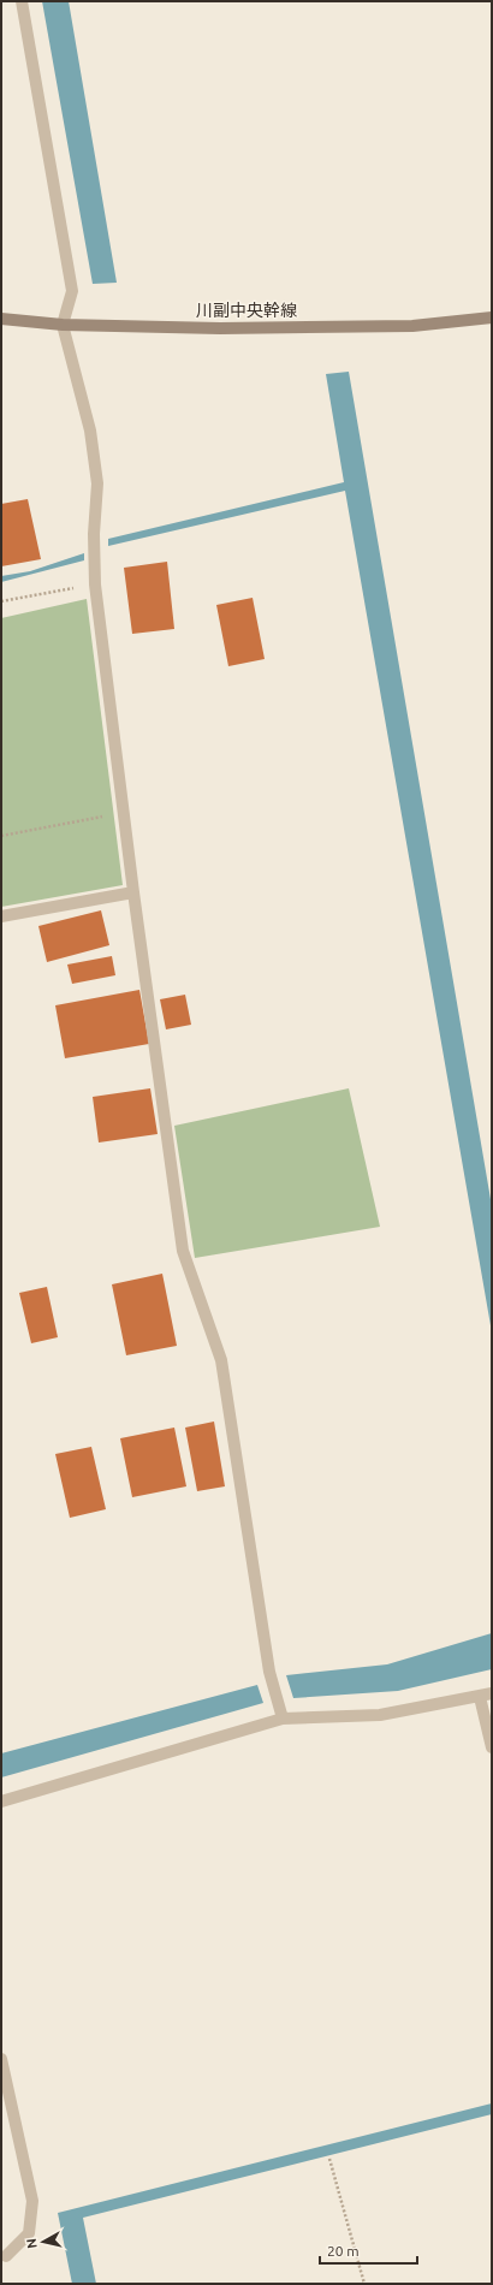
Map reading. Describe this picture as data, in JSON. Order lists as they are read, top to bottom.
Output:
{
  "streets": {
    "street": ["川副中央幹線"]
  },
  "scale_bar": "20 m",
  "north": "left"
}
